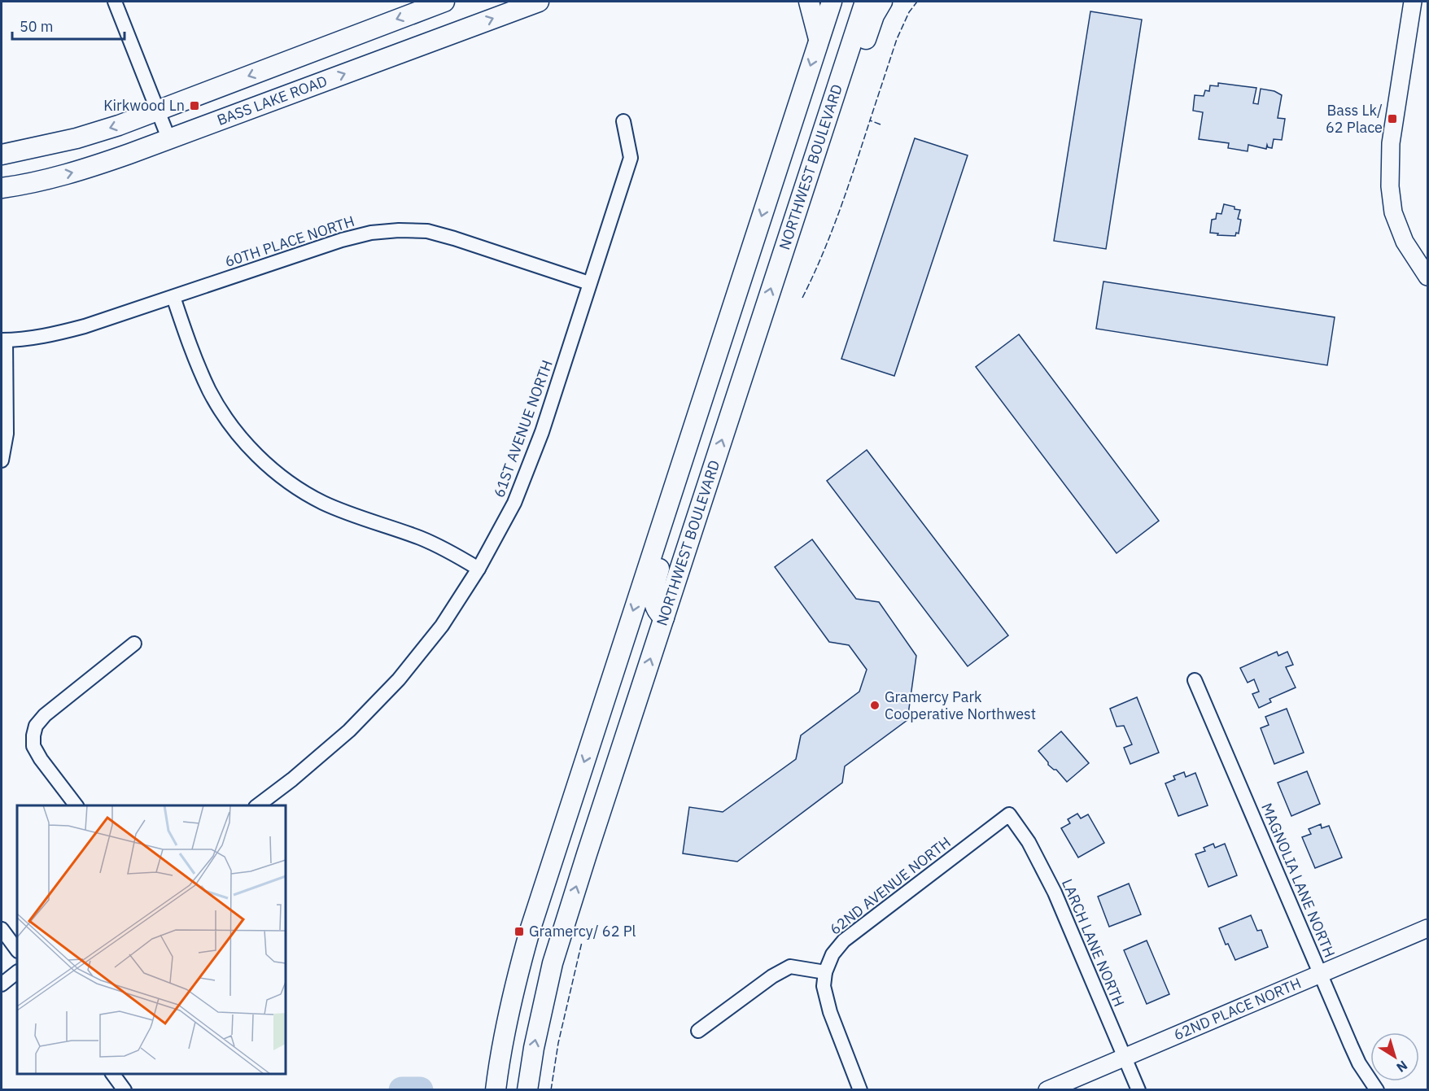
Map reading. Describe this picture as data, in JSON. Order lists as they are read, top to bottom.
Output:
{
  "streets": {
    "main road": ["BASS LAKE ROAD", "NORTHWEST BOULEVARD"],
    "street": [
      "60TH PLACE NORTH",
      "61ST AVENUE NORTH",
      "MAGNOLIA LANE NORTH",
      "62ND AVENUE NORTH",
      "LARCH LANE NORTH",
      "62ND PLACE NORTH"
    ]
  },
  "crossings": [
    ["60TH PLACE NORTH", "61ST AVENUE NORTH"],
    ["MAGNOLIA LANE NORTH", "62ND PLACE NORTH"],
    ["62ND AVENUE NORTH", "LARCH LANE NORTH"],
    ["LARCH LANE NORTH", "62ND PLACE NORTH"]
  ],
  "places": {
    "transit": ["Kirkwood Ln", "Bass Lk/ 62 Place", "Gramercy/ 62 Pl"],
    "other": ["Gramercy Park Cooperative Northwest"]
  },
  "scale_bar": "50 m",
  "north": "bottom right"
}
